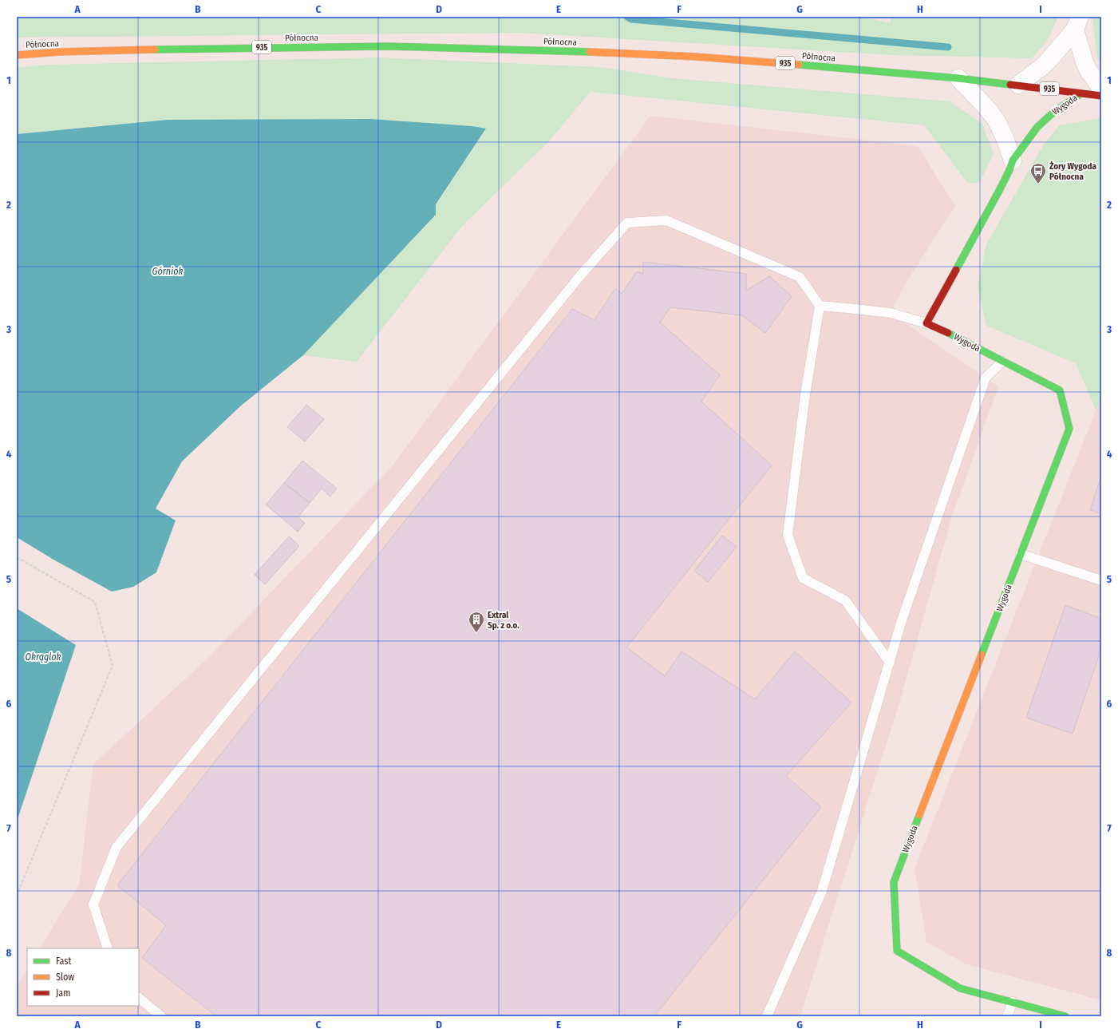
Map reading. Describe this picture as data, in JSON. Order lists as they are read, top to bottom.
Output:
{
  "streets": {
    "street": ["Północna", "935", "Wygoda"]
  },
  "crossings": [
    ["Północna", "Wygoda"]
  ],
  "water": ["Górniok", "Okrąglok"],
  "places": {
    "bus stop": ["Żory Wygoda Północna"],
    "building": ["Extral Sp. z o.o."]
  },
  "legend": ["Fast", "Slow", "Jam"],
  "grid": {
    "columns": [
      "A",
      "B",
      "C",
      "D",
      "E",
      "F",
      "G",
      "H",
      "I"
    ],
    "rows": [
      "1",
      "2",
      "3",
      "4",
      "5",
      "6",
      "7",
      "8"
    ]
  }
}
